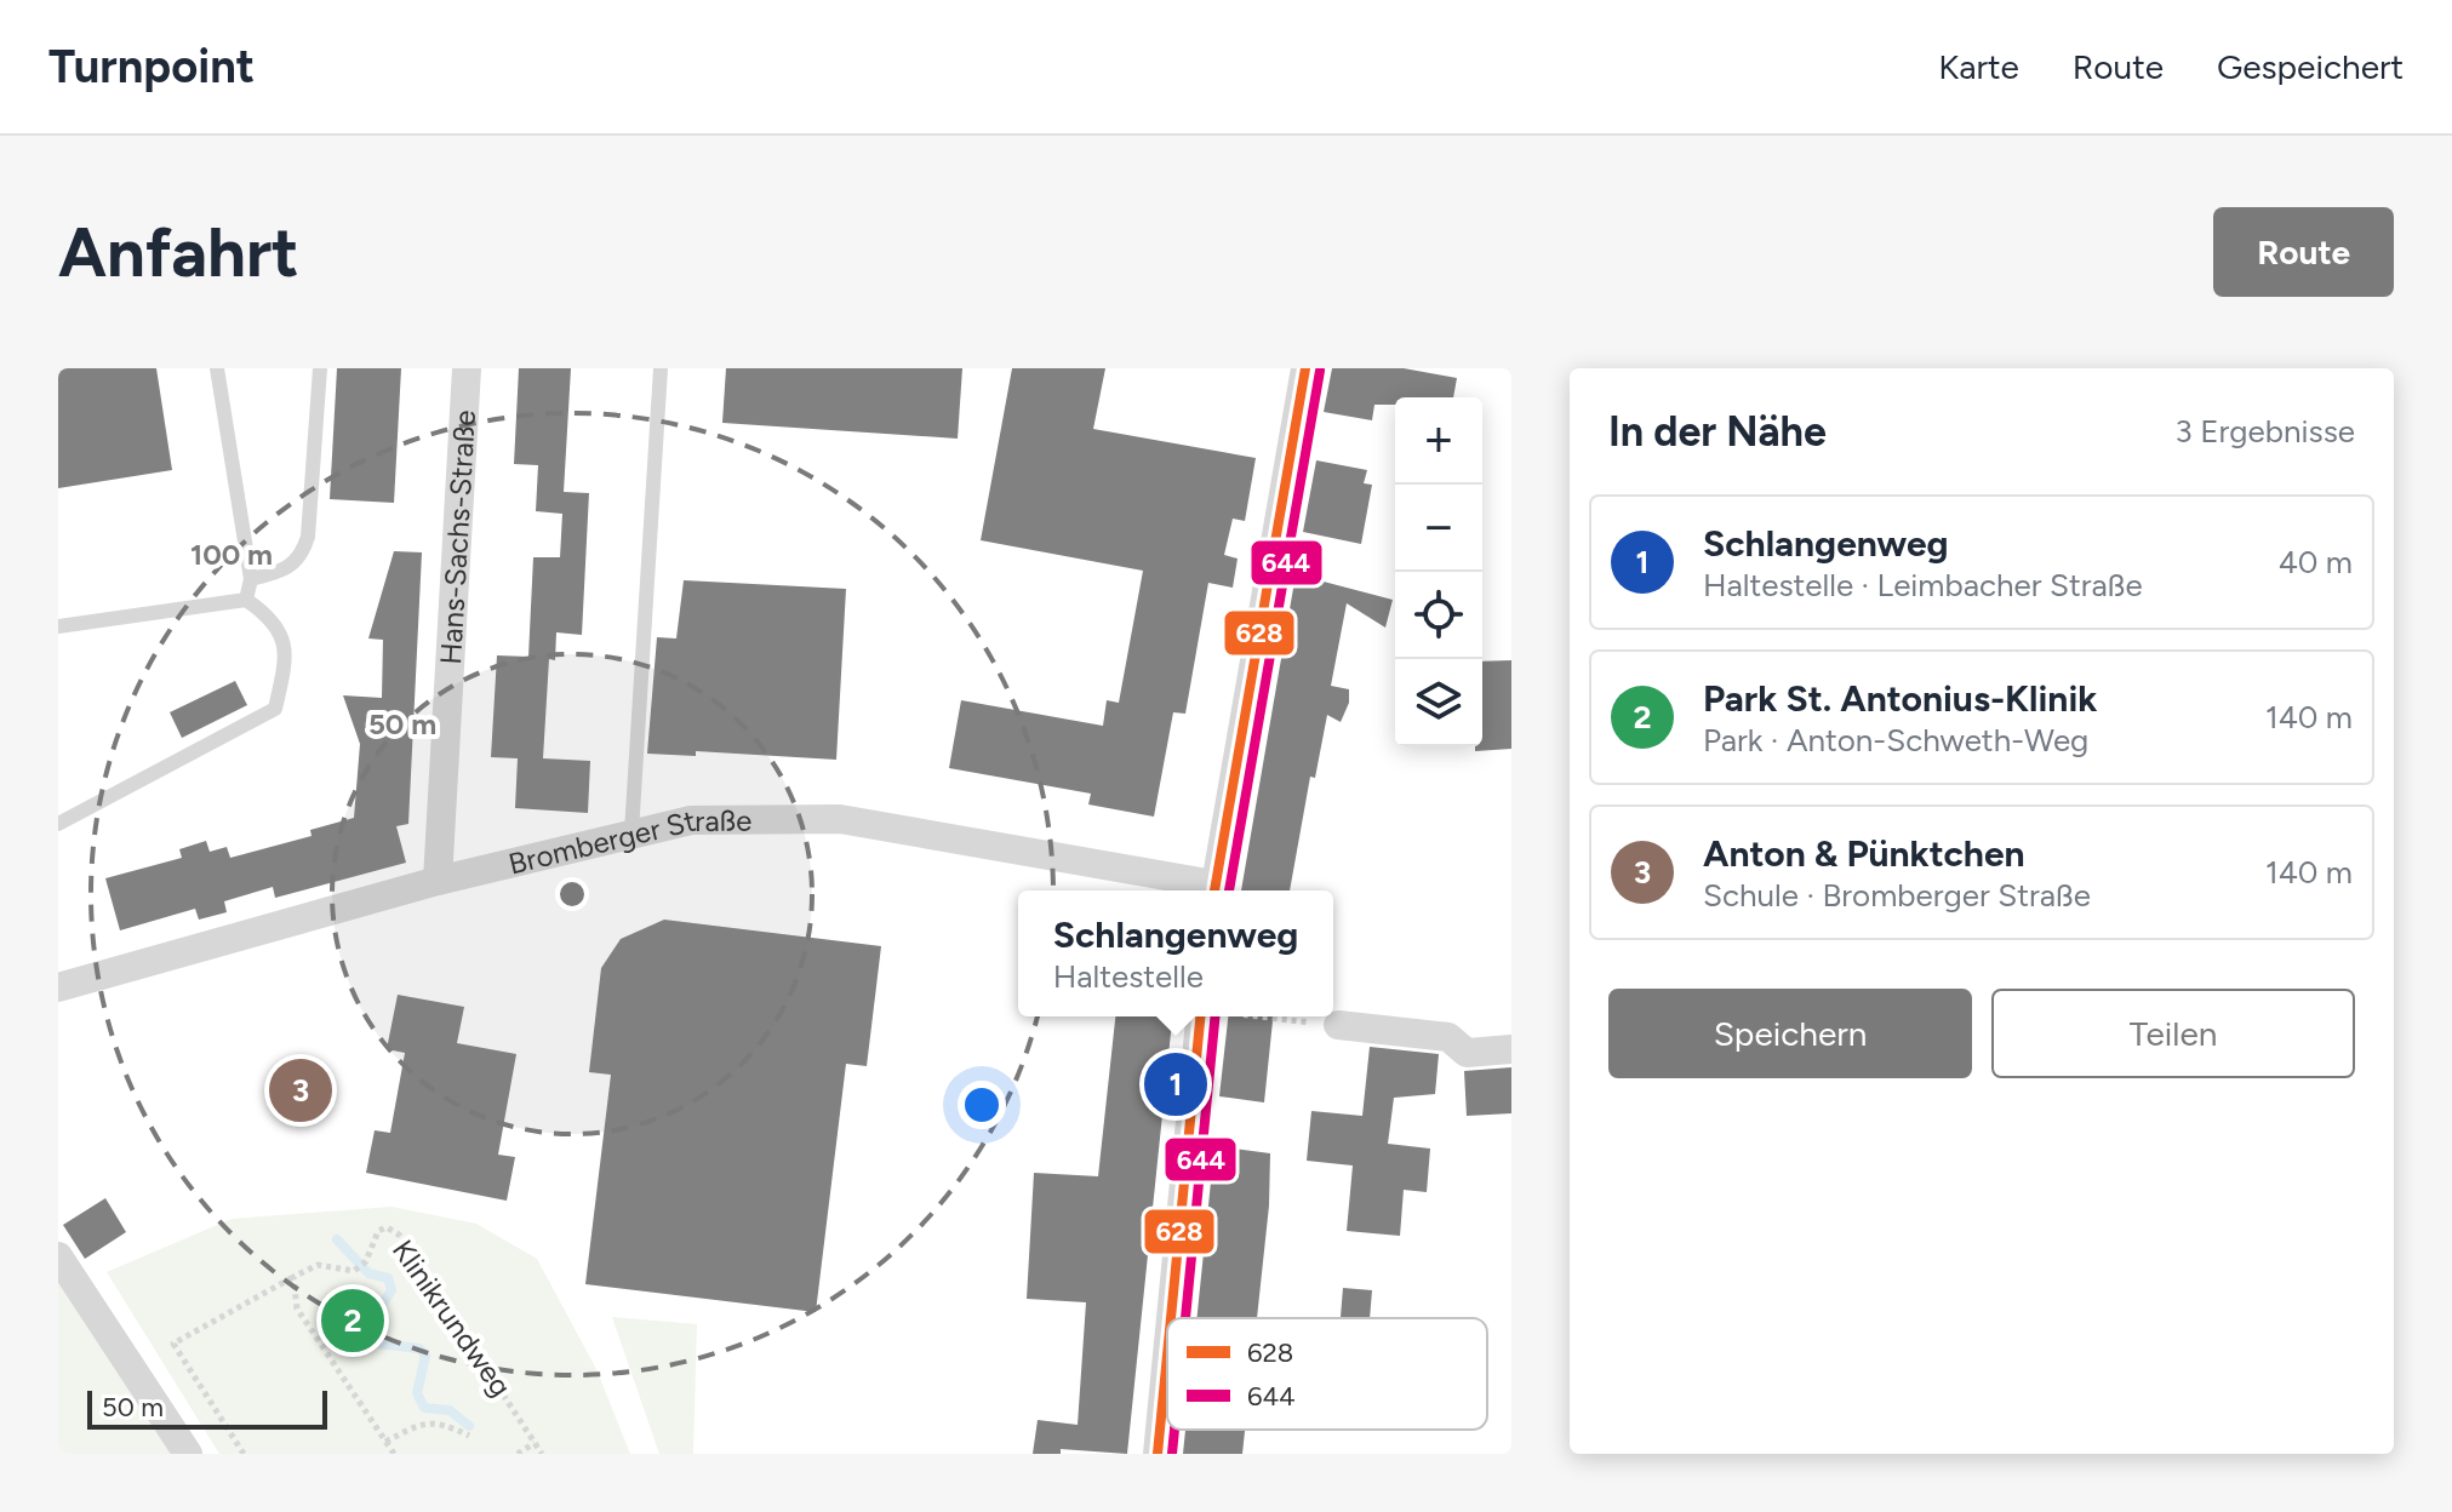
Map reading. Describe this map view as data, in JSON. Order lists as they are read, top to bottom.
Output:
{
  "streets": {
    "street": ["Hans-Sachs-Straße", "Bromberger Straße"],
    "path": ["Klinikrundweg"]
  },
  "crossings": [
    ["Hans-Sachs-Straße", "Bromberger Straße"]
  ],
  "lines": ["transit line 628", "transit line 644"],
  "legend": ["628", "644"],
  "scale_bar": "50 m",
  "page": {
    "header": "Turnpoint",
    "nav": ["Karte", "Route", "Gespeichert"],
    "buttons": [
      "Route",
      ["Speichern", "Teilen"]
    ],
    "title": "Anfahrt",
    "heading": ["In der Nähe", "3 Ergebnisse"],
    "map_buttons": ["+", "−"],
    "list": [
      {
        "mark": "1",
        "name": "Schlangenweg",
        "note": "Haltestelle · Leimbacher Straße",
        "value": "40 m"
      },
      {
        "mark": "2",
        "name": "Park St. Antonius-Klinik",
        "note": "Park · Anton-Schweth-Weg",
        "value": "140 m"
      },
      {
        "mark": "3",
        "name": "Anton & Pünktchen",
        "note": "Schule · Bromberger Straße",
        "value": "140 m"
      }
    ],
    "popup": ["Schlangenweg", "Haltestelle"],
    "pins": ["1", "3", "2"],
    "scale": "50 m"
  },
  "rings": ["100 m", "50 m"]
}
